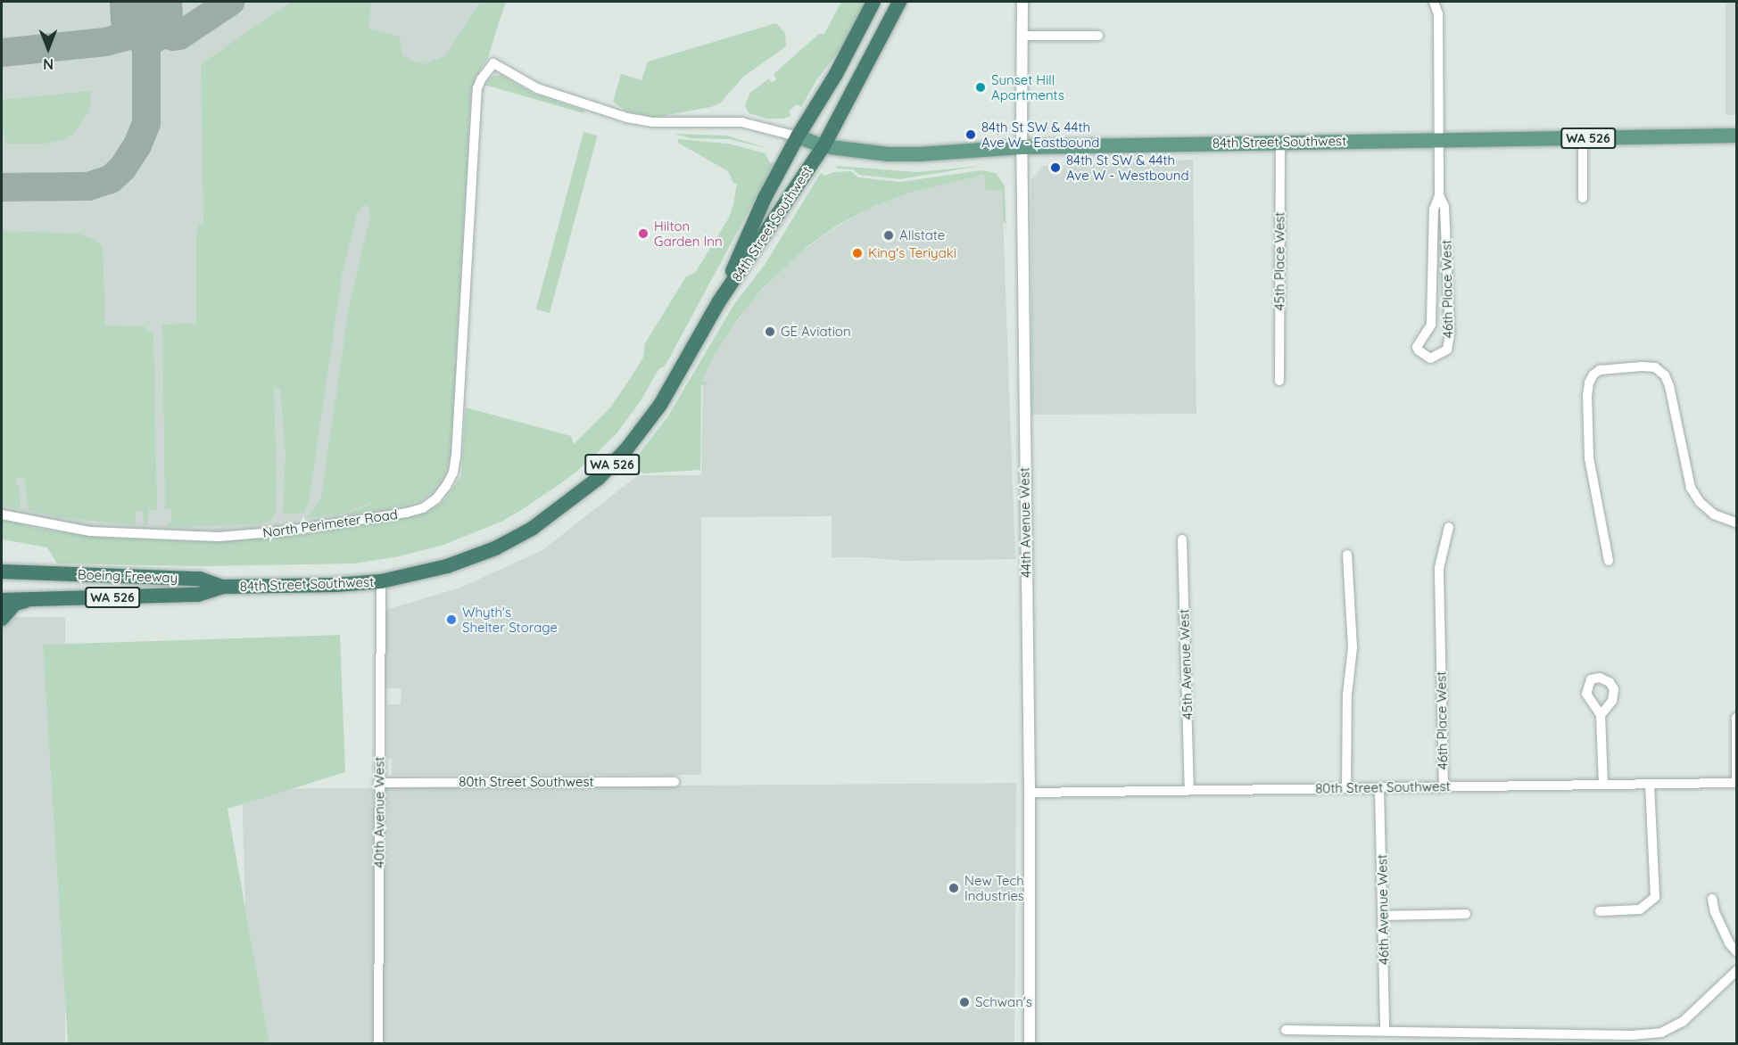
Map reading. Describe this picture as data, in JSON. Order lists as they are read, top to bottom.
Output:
{
  "streets": {
    "highway": ["WA 526", "84th Street Southwest", "Boeing Freeway"],
    "street": [
      "45th Place West",
      "46th Place West",
      "44th Avenue West",
      "North Perimeter Road",
      "45th Avenue West",
      "80th Street Southwest",
      "40th Avenue West",
      "46th Avenue West"
    ]
  },
  "crossings": [
    ["84th Street Southwest", "45th Place West"],
    ["84th Street Southwest", "46th Place West"],
    ["84th Street Southwest", "44th Avenue West"],
    ["84th Street Southwest", "North Perimeter Road"],
    ["84th Street Southwest", "Boeing Freeway"],
    ["84th Street Southwest", "40th Avenue West"],
    ["46th Place West", "80th Street Southwest"],
    ["44th Avenue West", "80th Street Southwest"],
    ["45th Avenue West", "80th Street Southwest"],
    ["80th Street Southwest", "40th Avenue West"],
    ["80th Street Southwest", "46th Avenue West"]
  ],
  "places": [
    "Sunset Hill Apartments",
    "84th St SW & 44th Ave W - Eastbound",
    "84th St SW & 44th Ave W - Westbound",
    "Hilton Garden Inn",
    "Allstate",
    "King's Teriyaki",
    "GE Aviation",
    "Whyth's Shelter Storage",
    "New Tech Industries",
    "Schwan's"
  ],
  "north": "bottom"
}
